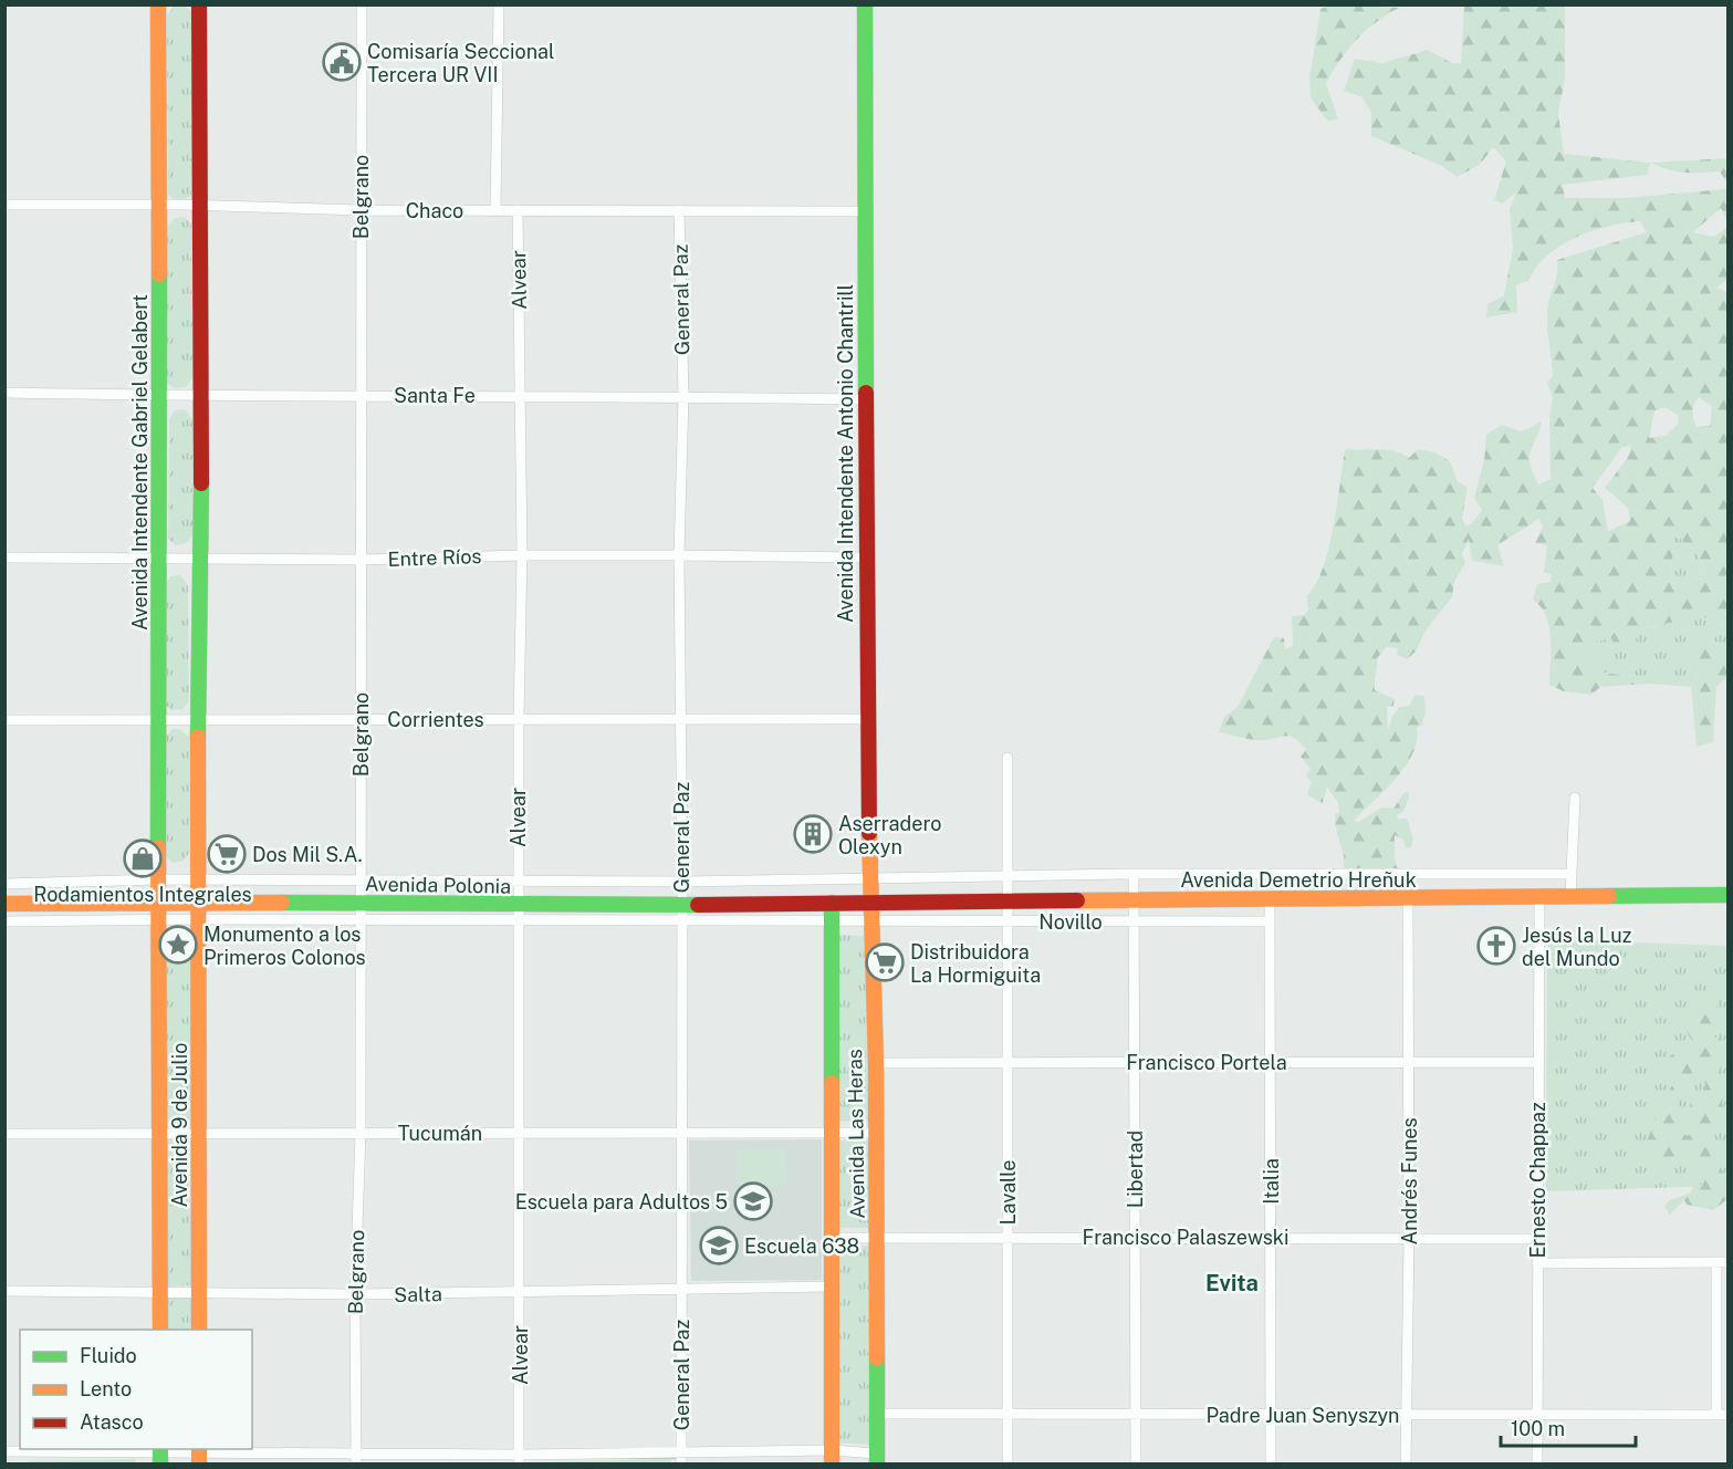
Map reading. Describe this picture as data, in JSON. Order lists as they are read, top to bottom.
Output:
{
  "streets": {
    "main road": [
      "Avenida Intendente Antonio Chantrill",
      "Avenida Intendente Gabriel Gelabert",
      "Avenida Demetrio Hreñuk",
      "Avenida Polonia",
      "Avenida 9 de Julio",
      "Avenida Las Heras"
    ],
    "street": [
      "Belgrano",
      "Chaco",
      "Alvear",
      "General Paz",
      "Santa Fe",
      "Entre Ríos",
      "Corrientes",
      "Novillo",
      "Francisco Portela",
      "Tucumán",
      "Libertad",
      "Ernesto Chappaz",
      "Italia",
      "Andrés Funes",
      "Lavalle",
      "Francisco Palaszewski",
      "Salta",
      "Padre Juan Senyszyn"
    ]
  },
  "crossings": [
    ["Belgrano", "Chaco"],
    ["Belgrano", "Santa Fe"],
    ["Belgrano", "Entre Ríos"],
    ["Belgrano", "Corrientes"],
    ["Belgrano", "Avenida Polonia"],
    ["Belgrano", "Tucumán"],
    ["Belgrano", "Salta"],
    ["Chaco", "Alvear"],
    ["Chaco", "General Paz"],
    ["Chaco", "Avenida Intendente Antonio Chantrill"],
    ["Chaco", "Avenida Intendente Gabriel Gelabert"],
    ["Alvear", "Santa Fe"],
    ["Alvear", "Entre Ríos"],
    ["Alvear", "Corrientes"],
    ["Alvear", "Avenida Polonia"],
    ["Alvear", "Tucumán"],
    ["Alvear", "Salta"],
    ["General Paz", "Santa Fe"],
    ["General Paz", "Entre Ríos"],
    ["General Paz", "Corrientes"],
    ["General Paz", "Avenida Polonia"],
    ["General Paz", "Tucumán"],
    ["General Paz", "Salta"],
    ["Santa Fe", "Avenida Intendente Antonio Chantrill"],
    ["Santa Fe", "Avenida Intendente Gabriel Gelabert"],
    ["Avenida Intendente Antonio Chantrill", "Entre Ríos"],
    ["Avenida Intendente Antonio Chantrill", "Corrientes"],
    ["Avenida Intendente Antonio Chantrill", "Avenida Demetrio Hreñuk"],
    ["Avenida Intendente Antonio Chantrill", "Avenida Polonia"],
    ["Avenida Intendente Antonio Chantrill", "Avenida Las Heras"],
    ["Avenida Intendente Gabriel Gelabert", "Entre Ríos"],
    ["Avenida Intendente Gabriel Gelabert", "Corrientes"],
    ["Avenida Intendente Gabriel Gelabert", "Avenida Polonia"],
    ["Avenida Intendente Gabriel Gelabert", "Avenida 9 de Julio"],
    ["Avenida Demetrio Hreñuk", "Avenida Polonia"],
    ["Avenida Demetrio Hreñuk", "Avenida Las Heras"],
    ["Avenida Demetrio Hreñuk", "Libertad"],
    ["Avenida Demetrio Hreñuk", "Ernesto Chappaz"],
    ["Avenida Demetrio Hreñuk", "Italia"],
    ["Avenida Demetrio Hreñuk", "Andrés Funes"],
    ["Avenida Demetrio Hreñuk", "Lavalle"],
    ["Avenida Polonia", "Novillo"],
    ["Avenida Polonia", "Avenida 9 de Julio"],
    ["Avenida Polonia", "Avenida Las Heras"],
    ["Novillo", "Avenida Las Heras"],
    ["Novillo", "Libertad"],
    ["Novillo", "Italia"],
    ["Novillo", "Lavalle"],
    ["Francisco Portela", "Avenida Las Heras"],
    ["Francisco Portela", "Libertad"],
    ["Francisco Portela", "Ernesto Chappaz"],
    ["Francisco Portela", "Italia"],
    ["Francisco Portela", "Andrés Funes"],
    ["Francisco Portela", "Lavalle"],
    ["Avenida 9 de Julio", "Tucumán"],
    ["Avenida 9 de Julio", "Salta"],
    ["Tucumán", "Avenida Las Heras"],
    ["Avenida Las Heras", "Francisco Palaszewski"],
    ["Avenida Las Heras", "Salta"],
    ["Avenida Las Heras", "Padre Juan Senyszyn"],
    ["Libertad", "Francisco Palaszewski"],
    ["Libertad", "Padre Juan Senyszyn"],
    ["Ernesto Chappaz", "Francisco Palaszewski"],
    ["Ernesto Chappaz", "Padre Juan Senyszyn"],
    ["Italia", "Francisco Palaszewski"],
    ["Italia", "Padre Juan Senyszyn"],
    ["Andrés Funes", "Francisco Palaszewski"],
    ["Andrés Funes", "Padre Juan Senyszyn"],
    ["Lavalle", "Francisco Palaszewski"],
    ["Lavalle", "Padre Juan Senyszyn"]
  ],
  "districts": ["Evita"],
  "places": {
    "public building": ["Comisaría Seccional Tercera UR VII"],
    "building": ["Aserradero Olexyn"],
    "supermarket": ["Dos Mil S.A.", "Distribuidora La Hormiguita"],
    "shop": ["Rodamientos Integrales"],
    "place": ["Monumento a los Primeros Colonos"],
    "church": ["Jesús la Luz del Mundo"],
    "school or university": ["Escuela para Adultos 5", "Escuela 638"]
  },
  "legend": ["Fluido", "Lento", "Atasco"],
  "scale_bar": "100 m"
}
